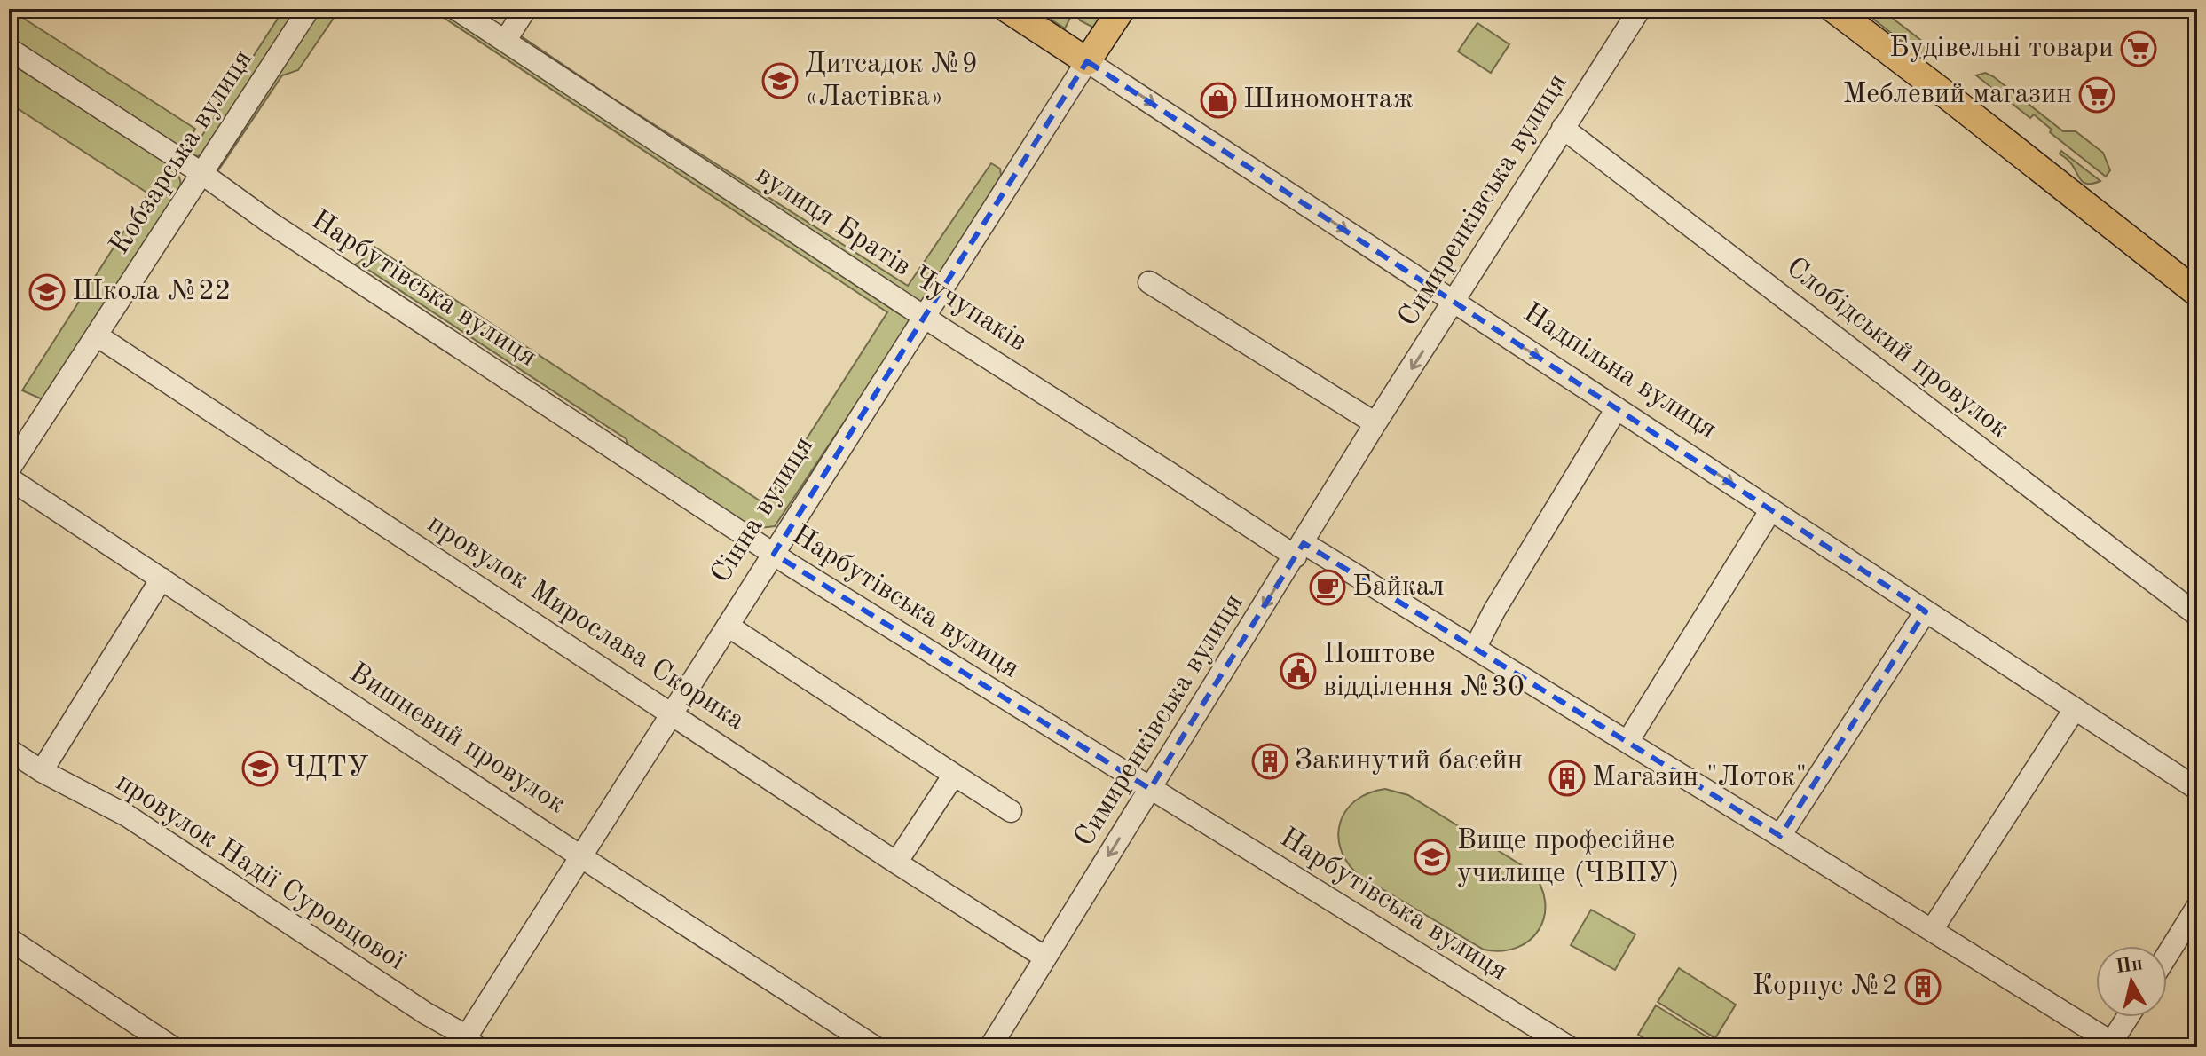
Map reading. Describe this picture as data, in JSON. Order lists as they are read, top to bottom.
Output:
{
  "streets": {
    "main road": ["Надпільна вулиця", "Сінна вулиця"],
    "street": [
      "Кобзарська вулиця",
      "Симиренківська вулиця",
      "вулиця Братів Чучупаків",
      "Нарбутівська вулиця",
      "Слобідський провулок",
      "провулок Мирослава Скорика",
      "Вишневий провулок",
      "провулок Надії Суровцової"
    ]
  },
  "crossings": [
    ["Кобзарська вулиця", "Нарбутівська вулиця"],
    ["Кобзарська вулиця", "провулок Мирослава Скорика"],
    ["Симиренківська вулиця", "вулиця Братів Чучупаків"],
    ["Симиренківська вулиця", "Нарбутівська вулиця"],
    ["Симиренківська вулиця", "Слобідський провулок"],
    ["Симиренківська вулиця", "Надпільна вулиця"],
    ["Симиренківська вулиця", "провулок Мирослава Скорика"],
    ["вулиця Братів Чучупаків", "Сінна вулиця"],
    ["Нарбутівська вулиця", "Сінна вулиця"],
    ["Надпільна вулиця", "Сінна вулиця"],
    ["Сінна вулиця", "провулок Мирослава Скорика"],
    ["Сінна вулиця", "Вишневий провулок"],
    ["Сінна вулиця", "провулок Надії Суровцової"]
  ],
  "one_way": ["Симиренківська вулиця", "Надпільна вулиця"],
  "places": {
    "supermarket": ["Будівельні товари", "Меблевий магазин"],
    "school or university": [
      "Дитсадок №9 «Ластівка»",
      "Школа №22",
      "ЧДТУ",
      "Вище професійне училище (ЧВПУ)"
    ],
    "shop": ["Шиномонтаж"],
    "cafe": ["Байкал"],
    "public building": ["Поштове відділення №30"],
    "building": ["Закинутий басейн", "Магазин \"Лоток\"", "Корпус №2"]
  },
  "north": "top"
}
